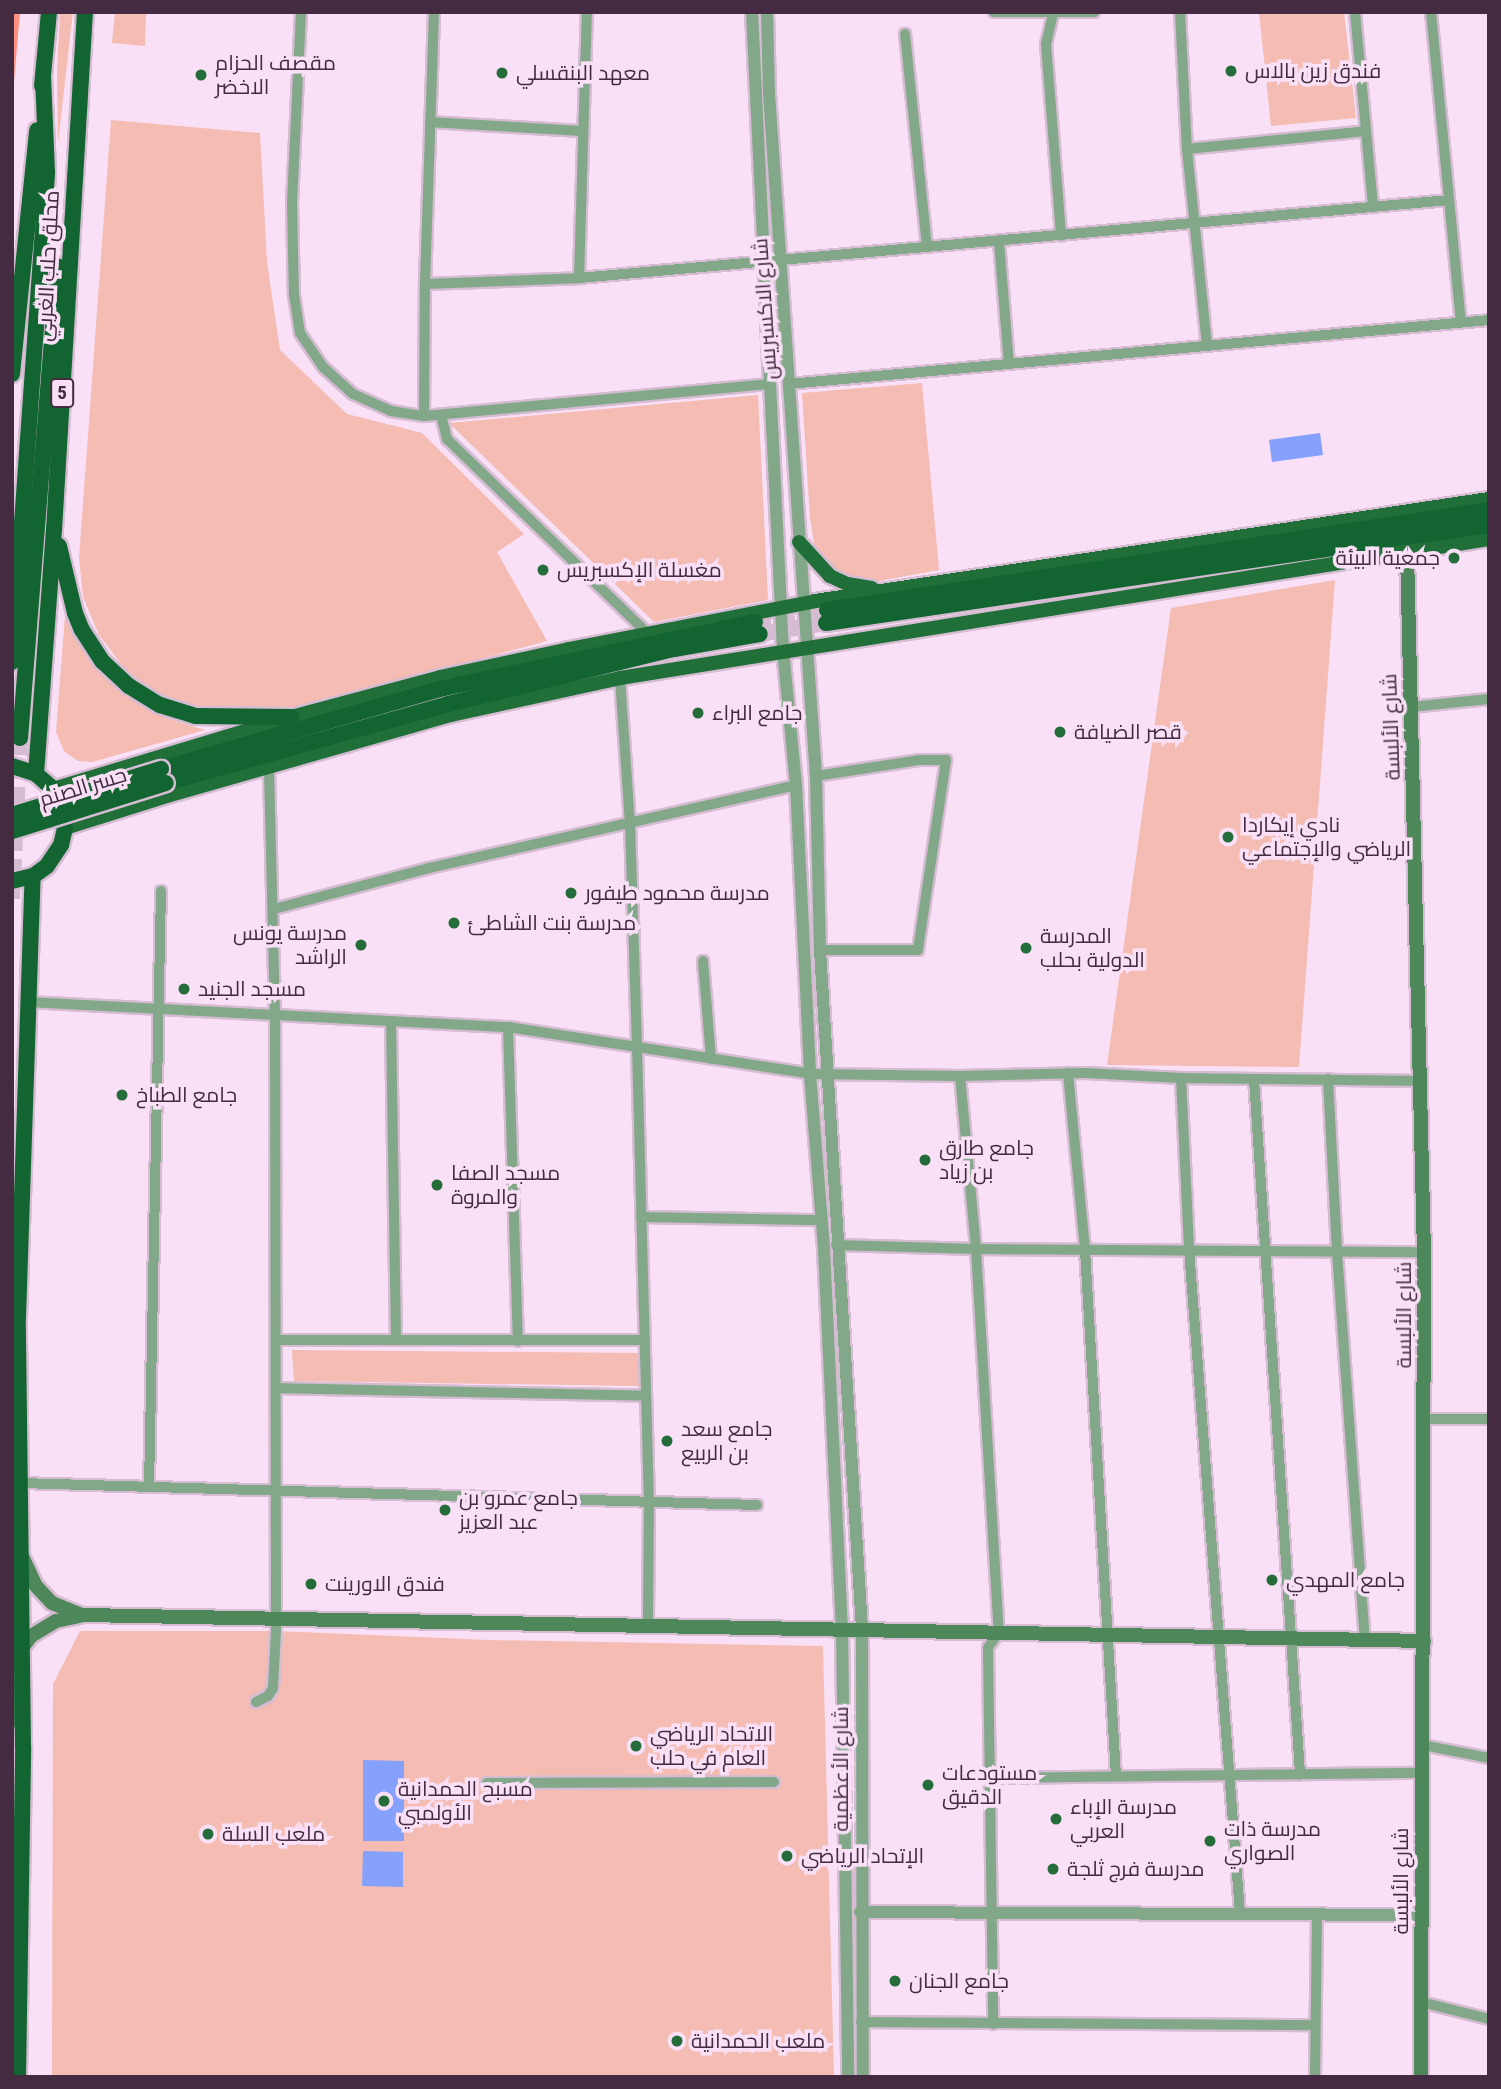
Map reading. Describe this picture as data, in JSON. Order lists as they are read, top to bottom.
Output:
{
  "streets": {
    "highway": ["محلق حلب الغربي", "5", "جسر الصنم"],
    "main road": ["شارع الألبسة"],
    "street": ["شارع الاكسبريس", "شارع الأعظمية"]
  },
  "crossings": [
    ["شارع الاكسبريس", "شارع الأعظمية"]
  ],
  "places": [
    "فندق زين بالاس",
    "معهد البنقسلي",
    "مقصف الحزام الاخضر",
    "جمعية البيئة",
    "مغسلة الإكسبريس",
    "جامع البراء",
    "قصر الضيافة",
    "نادي إيكاردا الرياضي والإجتماعي",
    "مدرسة محمود طيفور",
    "مدرسة بنت الشاطئ",
    "مدرسة يونس الراشد",
    "المدرسة الدولية بحلب",
    "مسجد الجنيد",
    "جامع الطباخ",
    "جامع طارق بن زياد",
    "مسجد الصفا والمروة",
    "جامع سعد بن الربيع",
    "جامع عمرو بن عبد العزيز",
    "جامع المهدي",
    "فندق الاورينت",
    "الاتحاد الرياضي العام في حلب",
    "مستودعات الدقيق",
    "مسبح الحمدانية الأولمبي",
    "مدرسة الإباء العربي",
    "ملعب السلة",
    "مدرسة ذات الصواري",
    "الإتحاد الرياضي",
    "مدرسة فرج ثلجة",
    "جامع الجنان",
    "ملعب الحمدانية"
  ]
}
